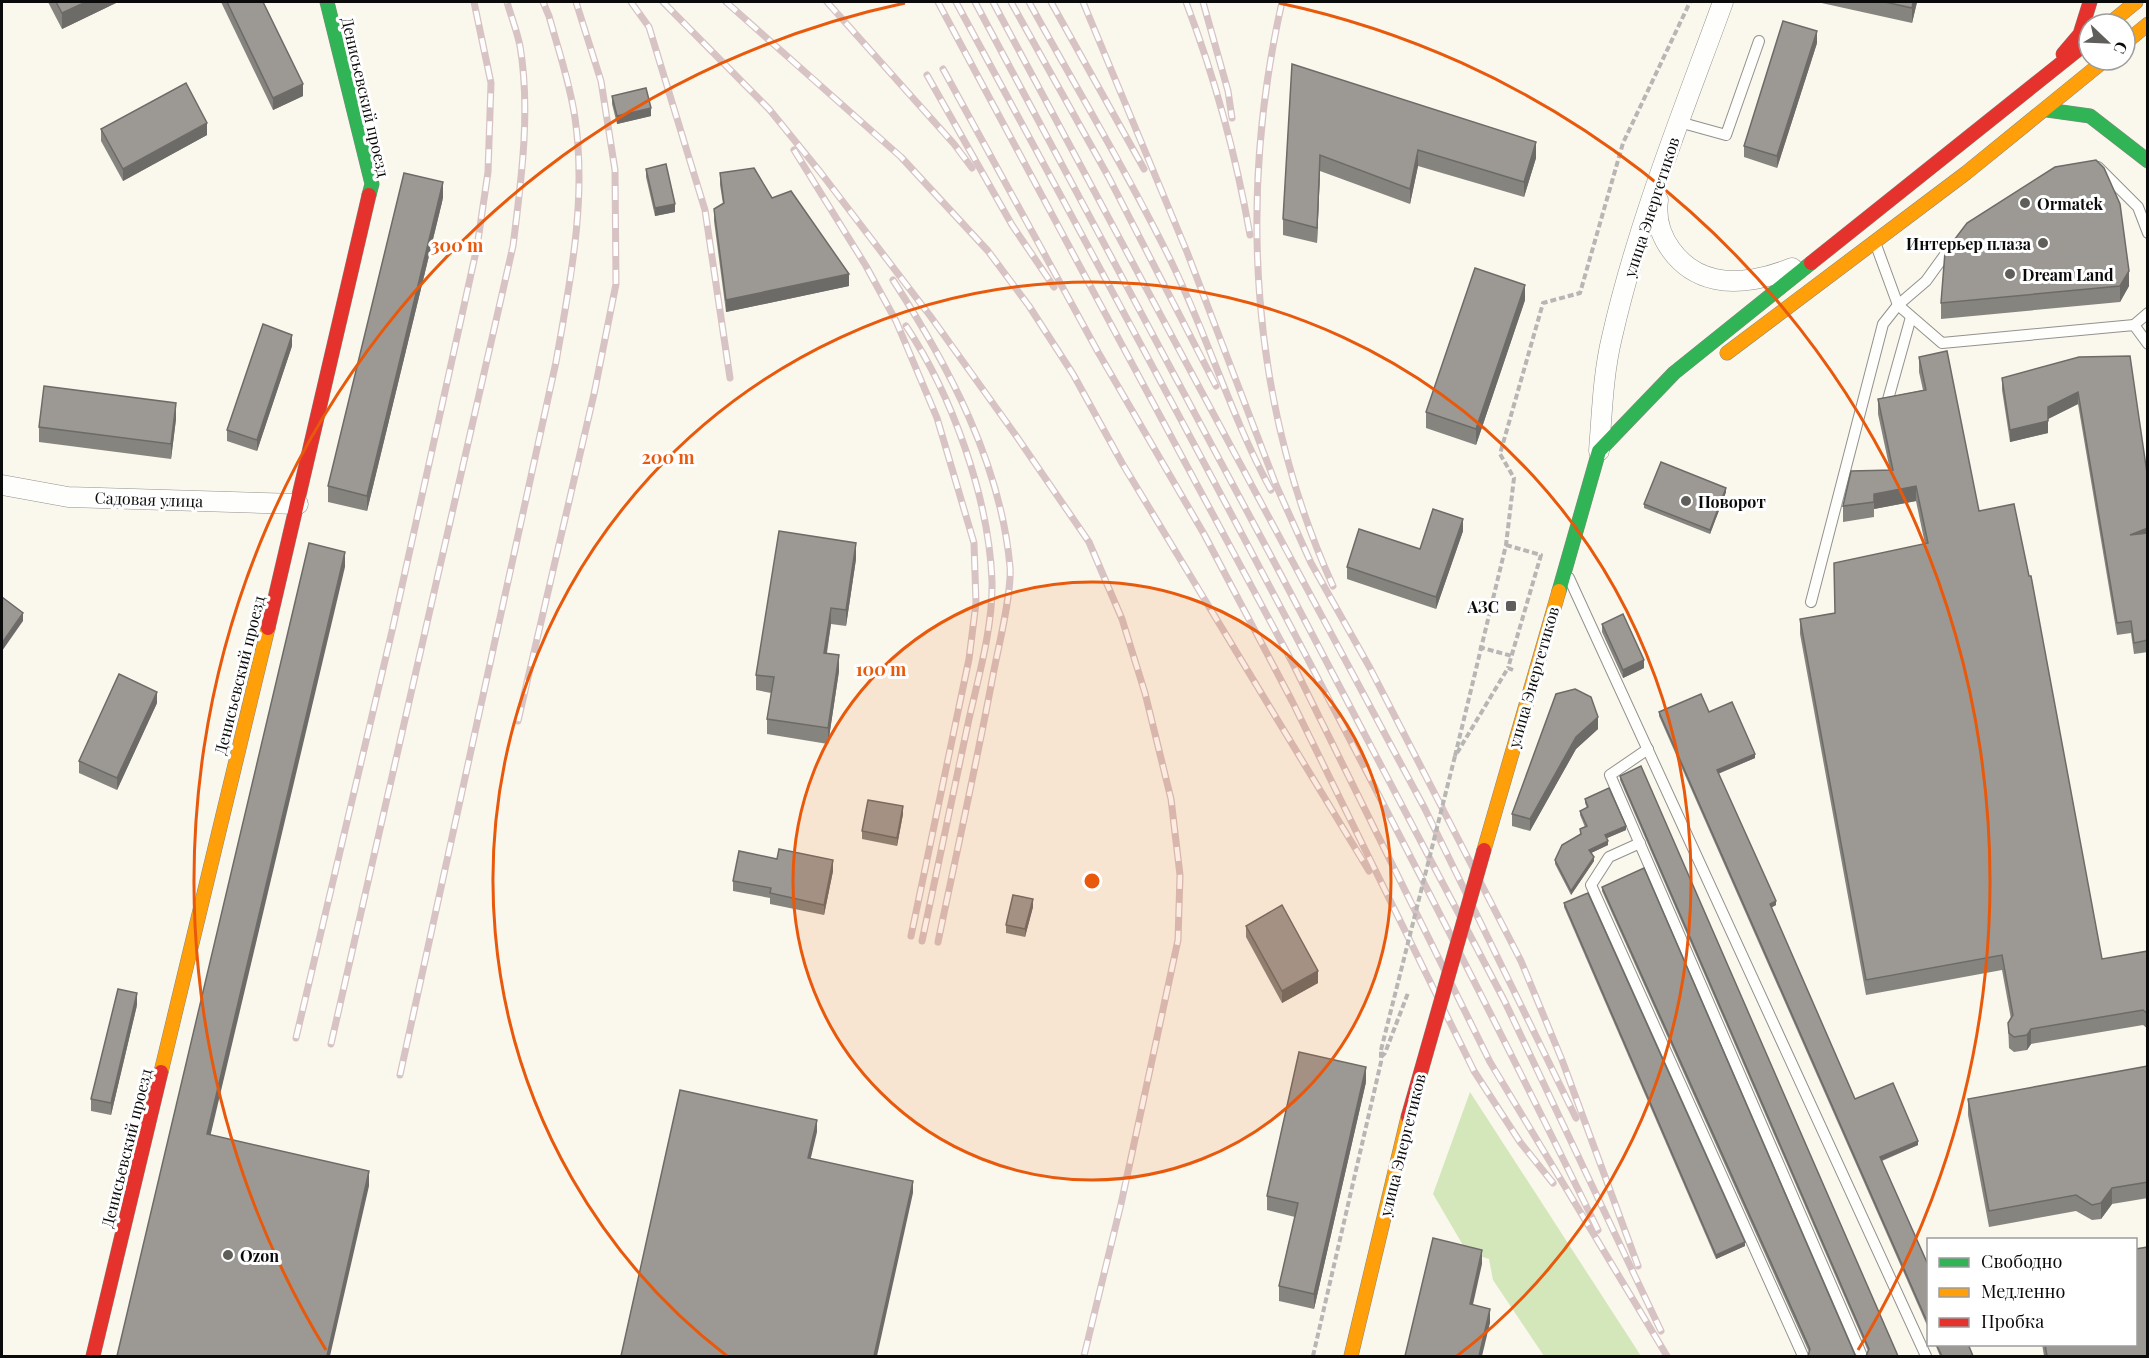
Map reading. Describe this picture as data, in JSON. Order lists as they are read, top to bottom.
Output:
{
  "streets": {
    "main road": ["Денисьевский проезд", "улица Энергетиков"],
    "street": ["Садовая улица"]
  },
  "crossings": [
    ["Денисьевский проезд", "Садовая улица"]
  ],
  "places": {
    "other": [
      "Ormatek",
      "Интерьер плаза",
      "Dream Land",
      "Поворот",
      "Ozon"
    ],
    "transit": ["АЗС"]
  },
  "legend": ["Свободно", "Медленно", "Пробка"],
  "north": "bottom right",
  "rings": ["300 m", "200 m", "100 m"]
}
